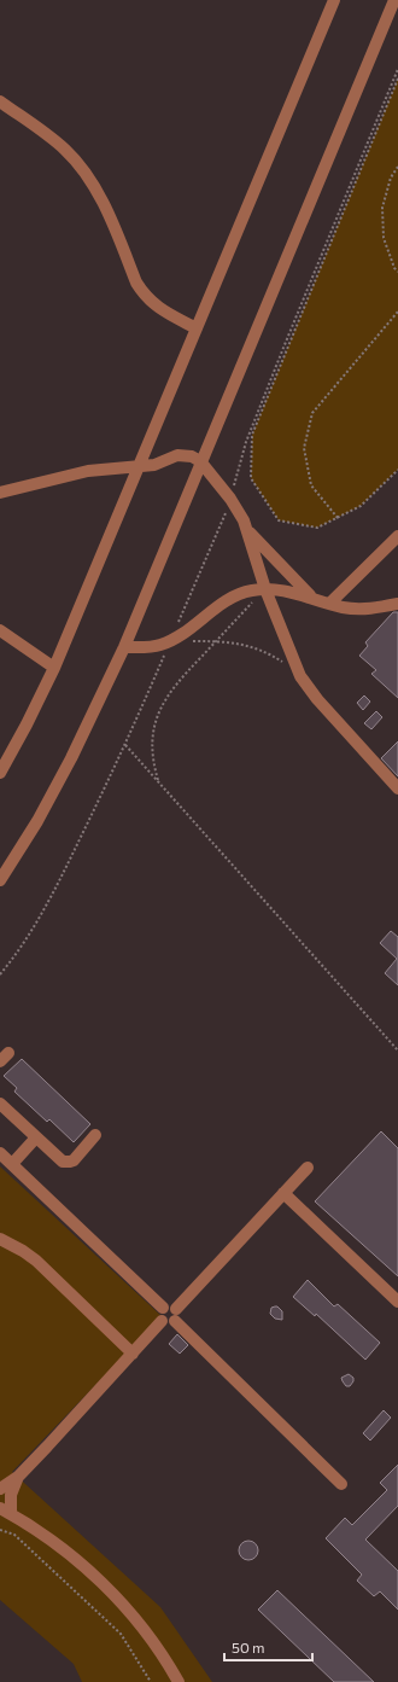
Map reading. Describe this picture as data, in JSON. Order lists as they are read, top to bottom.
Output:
{
  "scale_bar": "50 m"
}
